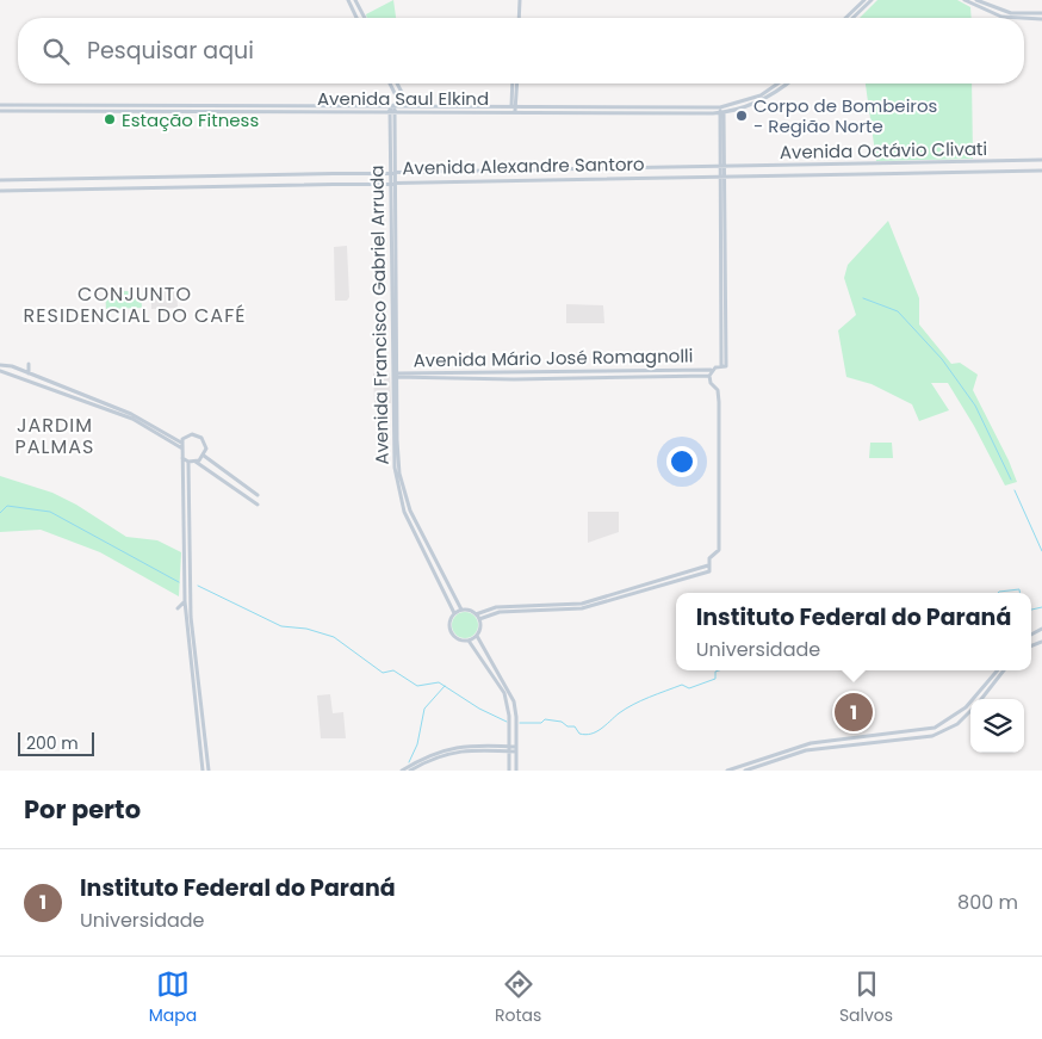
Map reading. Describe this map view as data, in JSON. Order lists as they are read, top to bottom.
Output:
{
  "streets": {
    "street": [
      "Avenida Saul Elkind",
      "Avenida Octávio Clivati",
      "Avenida Alexandre Santoro",
      "Avenida Francisco Gabriel Arruda",
      "Avenida Mário José Romagnolli"
    ]
  },
  "crossings": [
    ["Avenida Saul Elkind", "Avenida Francisco Gabriel Arruda"],
    ["Avenida Octávio Clivati", "Avenida Alexandre Santoro"],
    ["Avenida Alexandre Santoro", "Avenida Francisco Gabriel Arruda"],
    ["Avenida Francisco Gabriel Arruda", "Avenida Mário José Romagnolli"]
  ],
  "districts": ["CONJUNTO RESIDENCIAL DO CAFÉ", "JARDIM PALMAS"],
  "places": ["Corpo de Bombeiros - Região Norte", "Estação Fitness"],
  "scale_bar": "200 m",
  "page": {
    "search": "Pesquisar aqui",
    "popup": ["Instituto Federal do Paraná", "Universidade"],
    "pins": "1",
    "scale": "200 m",
    "heading": "Por perto",
    "list": [
      {
        "mark": "1",
        "name": "Instituto Federal do Paraná",
        "note": "Universidade",
        "value": "800 m"
      }
    ],
    "nav": ["Mapa", "Rotas", "Salvos"]
  }
}
